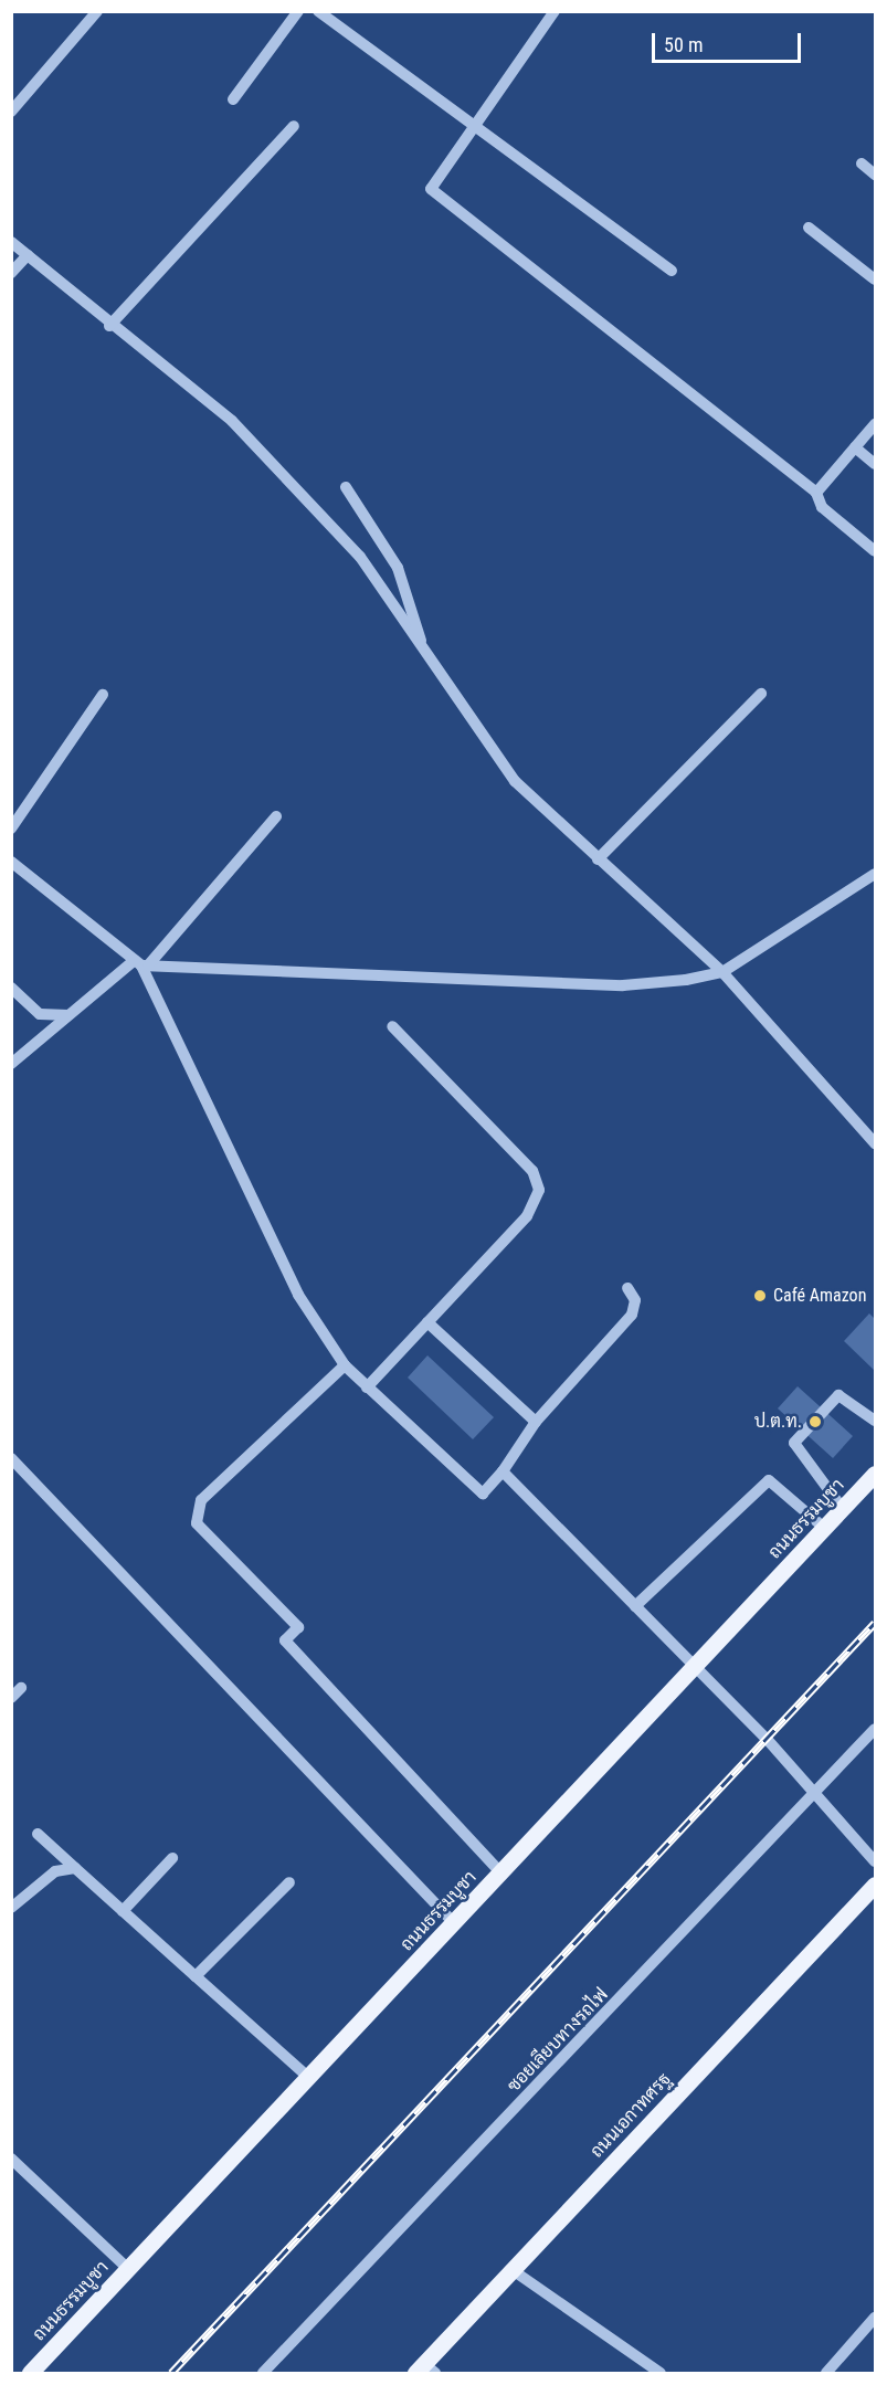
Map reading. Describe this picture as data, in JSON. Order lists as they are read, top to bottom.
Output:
{
  "streets": {
    "main road": ["ถนนธรรมบูชา", "ถนนเอกาทศรฐ"],
    "street": ["ซอยเลียบทางรถไฟ"]
  },
  "places": ["Café Amazon", "ป.ต.ท."],
  "scale_bar": "50 m"
}
